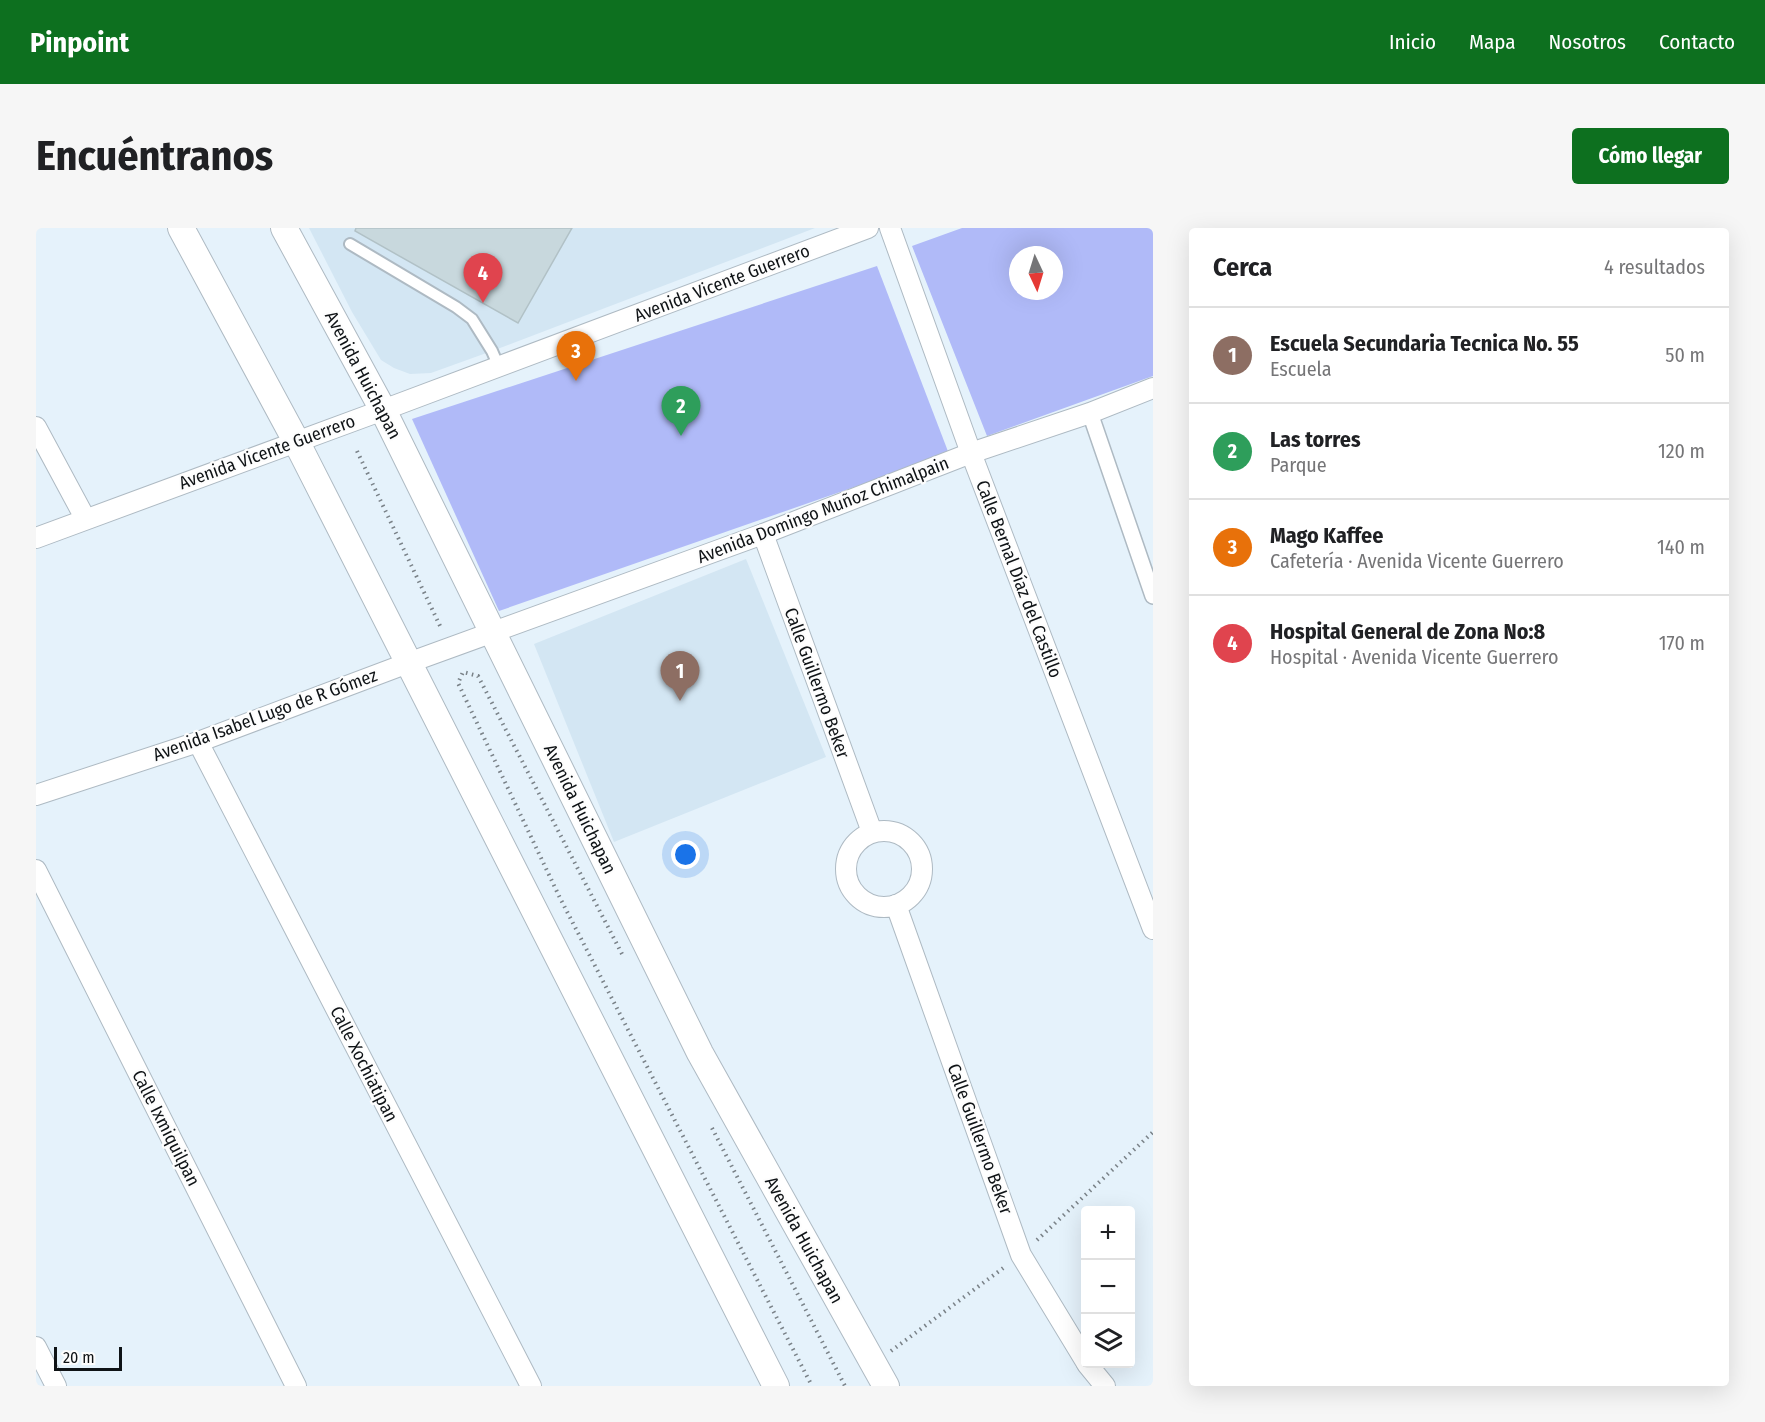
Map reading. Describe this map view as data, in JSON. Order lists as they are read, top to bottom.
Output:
{
  "streets": {
    "street": [
      "Avenida Vicente Guerrero",
      "Avenida Huichapan",
      "Avenida Domingo Muñoz Chimalpain",
      "Calle Bernal Díaz del Castillo",
      "Calle Guillermo Beker",
      "Avenida Isabel Lugo de R Gómez",
      "Calle Xochiatipan",
      "Calle Ixmiquilpan"
    ]
  },
  "crossings": [
    ["Avenida Vicente Guerrero", "Avenida Huichapan"],
    ["Avenida Huichapan", "Avenida Domingo Muñoz Chimalpain"],
    ["Avenida Huichapan", "Avenida Isabel Lugo de R Gómez"],
    ["Avenida Domingo Muñoz Chimalpain", "Calle Bernal Díaz del Castillo"],
    ["Avenida Domingo Muñoz Chimalpain", "Calle Guillermo Beker"],
    ["Avenida Domingo Muñoz Chimalpain", "Avenida Isabel Lugo de R Gómez"],
    ["Avenida Isabel Lugo de R Gómez", "Calle Xochiatipan"]
  ],
  "scale_bar": "20 m",
  "north": "bottom",
  "page": {
    "header": "Pinpoint",
    "nav": [
      "Inicio",
      "Mapa",
      "Nosotros",
      "Contacto"
    ],
    "buttons": "Cómo llegar",
    "title": "Encuéntranos",
    "heading": ["Cerca", "4 resultados"],
    "pins": [
      "4",
      "3",
      "2",
      "1"
    ],
    "list": [
      {
        "mark": "1",
        "name": "Escuela Secundaria Tecnica No. 55",
        "note": "Escuela",
        "value": "50 m"
      },
      {
        "mark": "2",
        "name": "Las torres",
        "note": "Parque",
        "value": "120 m"
      },
      {
        "mark": "3",
        "name": "Mago Kaffee",
        "note": "Cafetería · Avenida Vicente Guerrero",
        "value": "140 m"
      },
      {
        "mark": "4",
        "name": "Hospital General de Zona No:8",
        "note": "Hospital · Avenida Vicente Guerrero",
        "value": "170 m"
      }
    ],
    "map_buttons": ["+", "−"],
    "scale": "20 m"
  }
}
